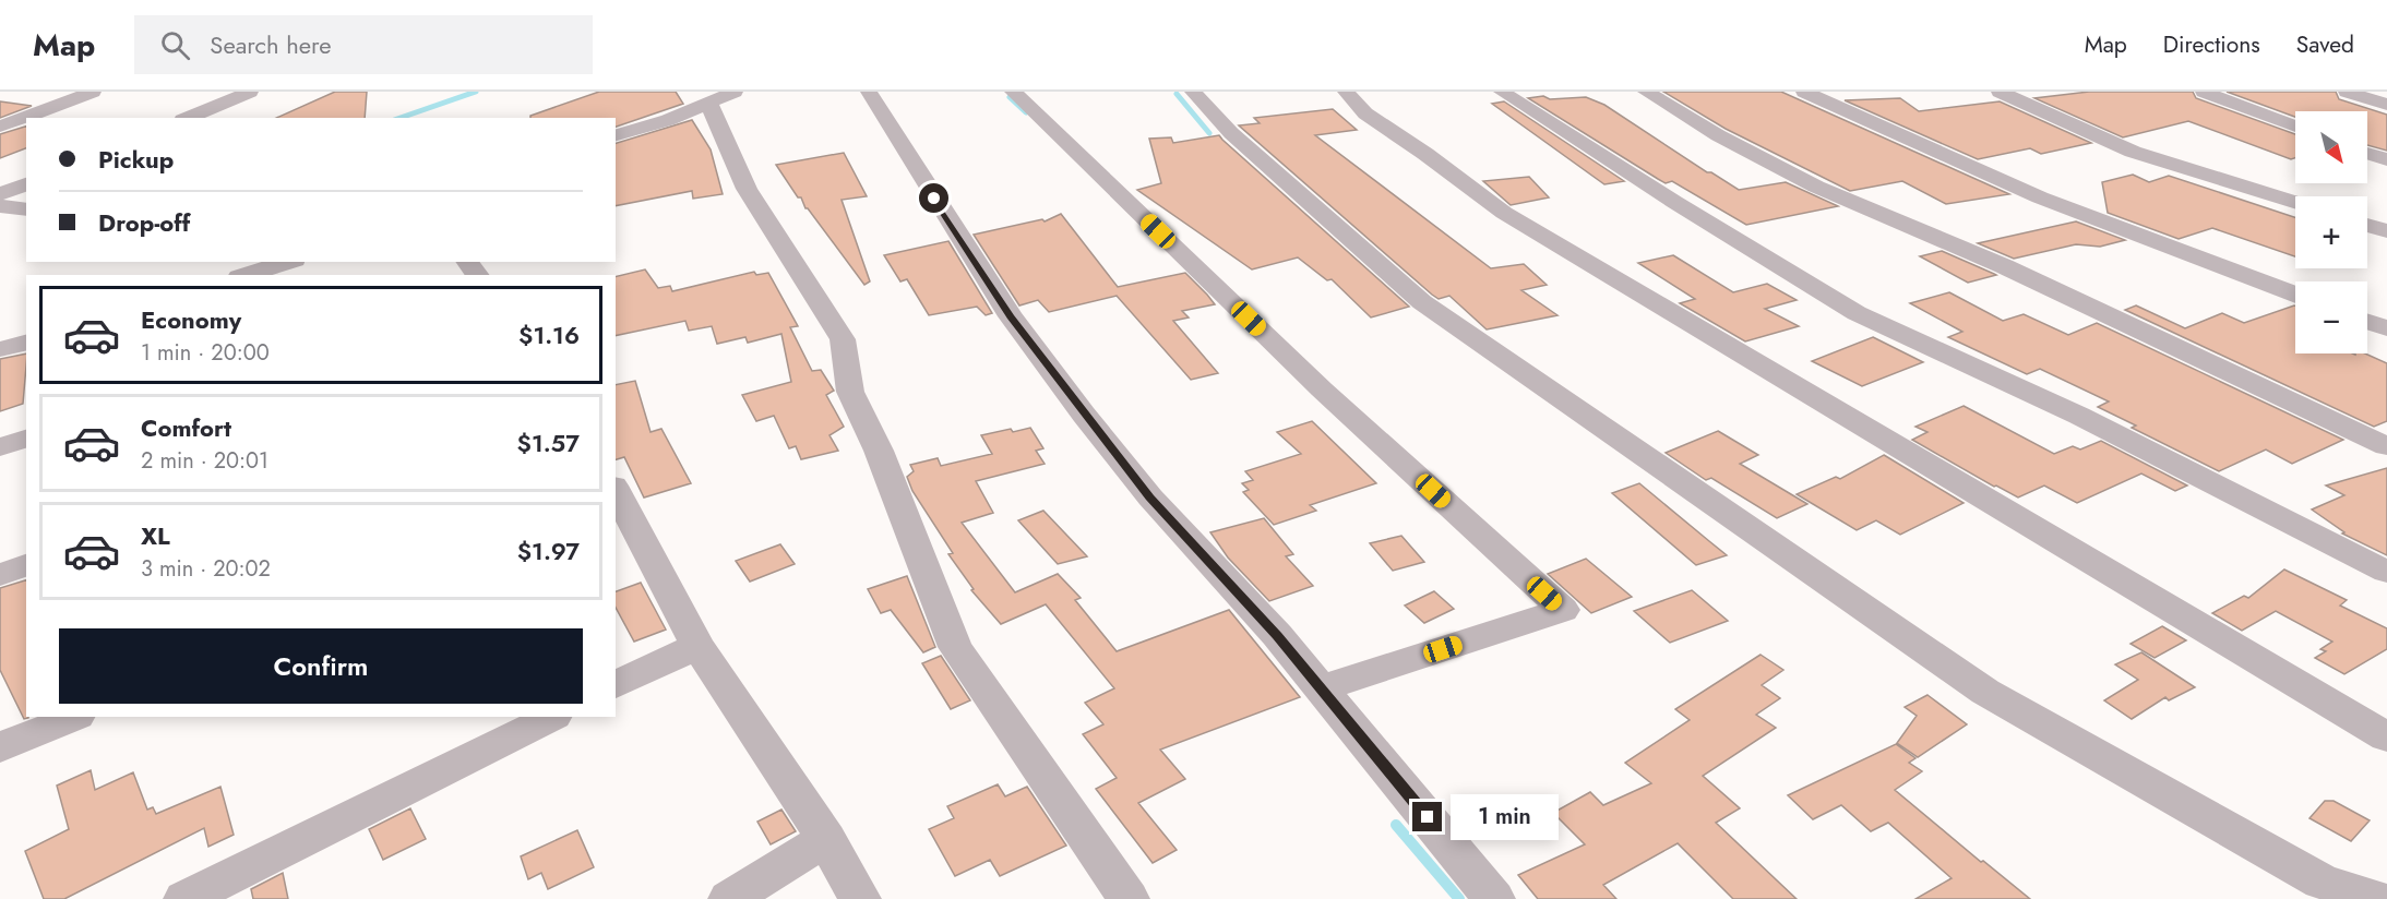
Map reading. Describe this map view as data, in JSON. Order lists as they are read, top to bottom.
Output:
{
  "north": "bottom right",
  "page": {
    "header": "Map",
    "search": "Search here",
    "nav": ["Map", "Directions", "Saved"],
    "map_buttons": ["+", "−"],
    "banner": ["Pickup", "Drop-off"],
    "list": [
      {
        "name": "Economy",
        "note": "1 min · 20:00",
        "value": "$1.16"
      },
      {
        "name": "Comfort",
        "note": "2 min · 20:01",
        "value": "$1.57"
      },
      {
        "name": "XL",
        "note": "3 min · 20:02",
        "value": "$1.97"
      }
    ],
    "buttons": "Confirm",
    "bubble": "1 min"
  }
}
